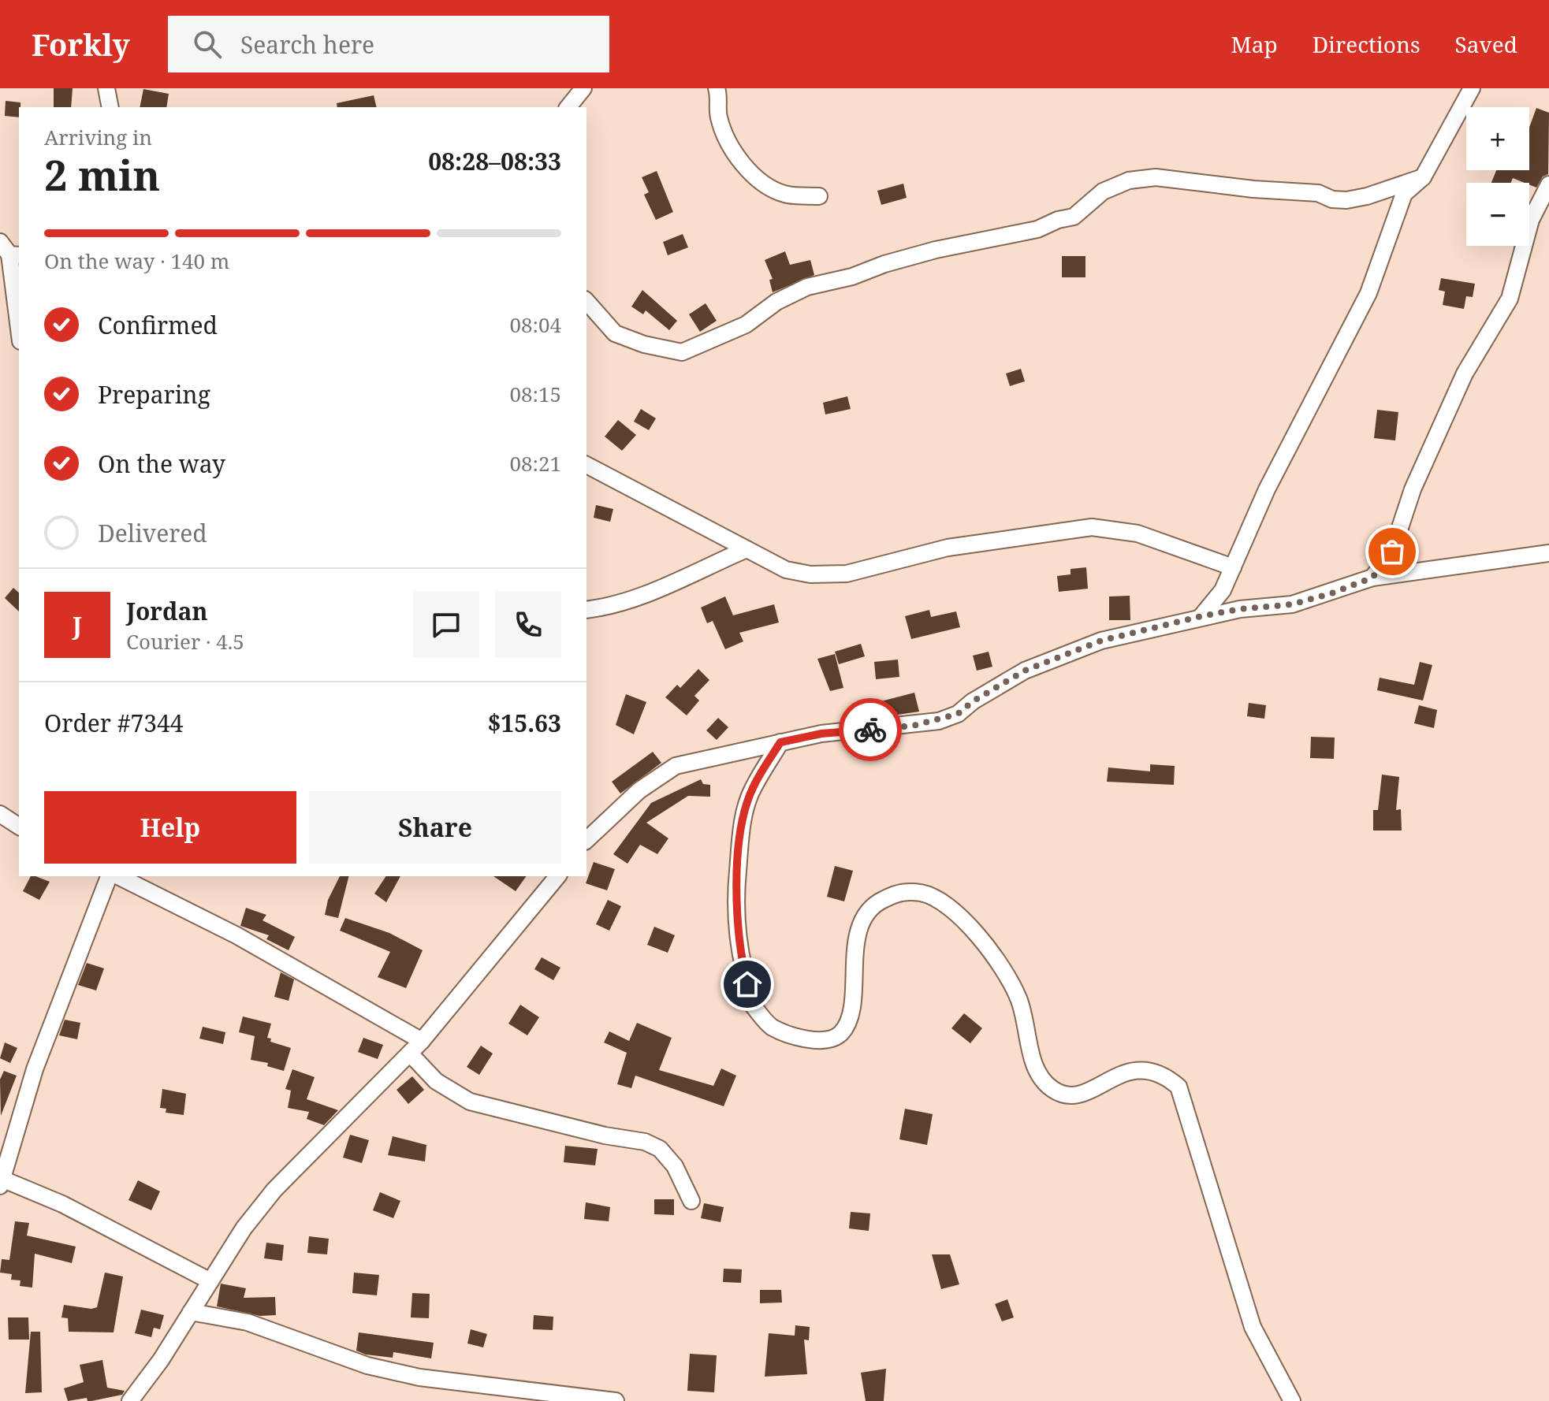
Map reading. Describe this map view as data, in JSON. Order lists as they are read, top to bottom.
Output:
{
  "page": {
    "header": "Forkly",
    "search": "Search here",
    "nav": ["Map", "Directions", "Saved"],
    "map_buttons": ["+", "−"],
    "heading": ["2 min", "Arriving in", "08:28–08:33"],
    "panel": [
      "Jordan",
      "Courier · 4.5",
      "Order #7344",
      "$15.63"
    ],
    "bar": "On the way · 140 m",
    "list": [
      ["Confirmed", "08:04"],
      ["Preparing", "08:15"],
      ["On the way", "08:21"],
      "Delivered"
    ],
    "round": "J",
    "buttons": ["Help", "Share"]
  }
}
